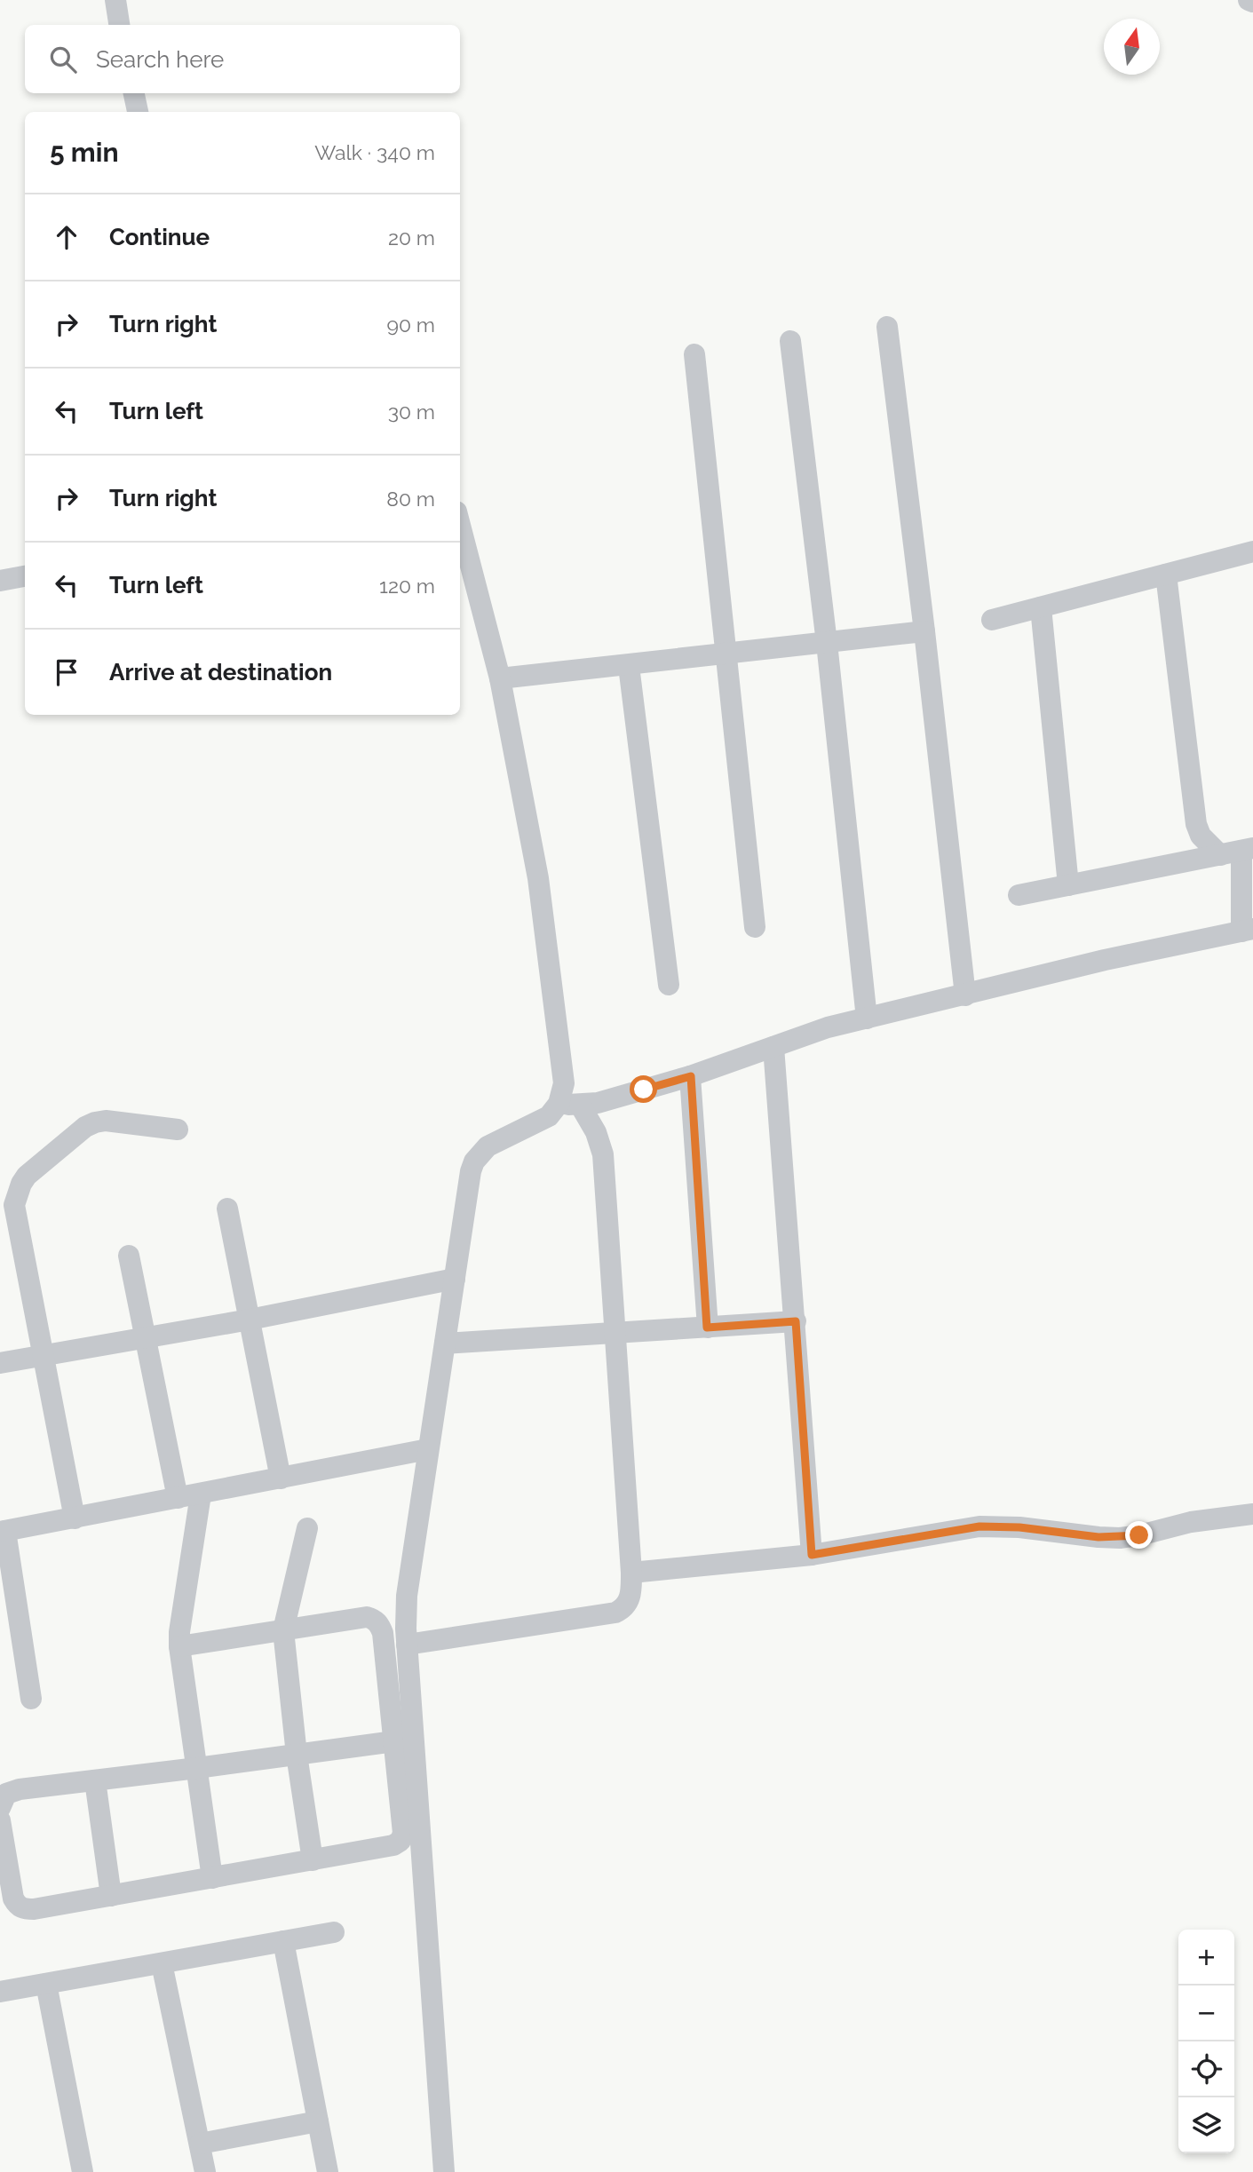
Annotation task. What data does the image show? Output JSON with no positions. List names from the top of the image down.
{
  "north": "top",
  "page": {
    "search": "Search here",
    "heading": ["5 min", "Walk · 340 m"],
    "list": [
      ["Continue", "20 m"],
      ["Turn right", "90 m"],
      ["Turn left", "30 m"],
      ["Turn right", "80 m"],
      ["Turn left", "120 m"],
      "Arrive at destination"
    ],
    "map_buttons": ["+", "−"]
  }
}
